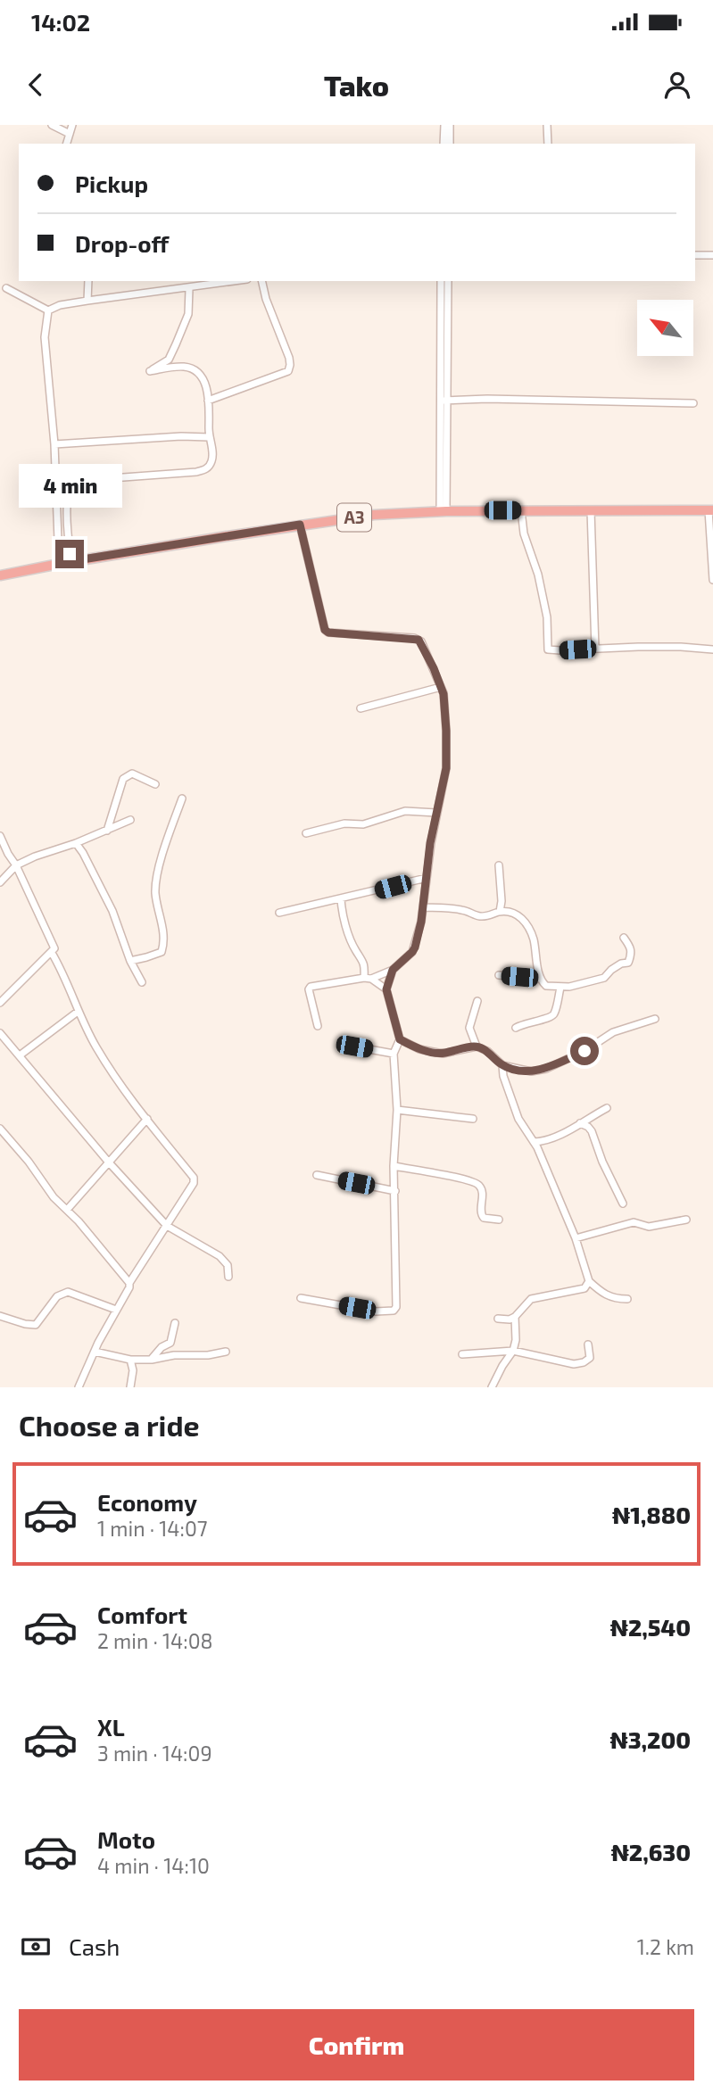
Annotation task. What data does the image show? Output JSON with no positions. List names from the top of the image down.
{
  "streets": {
    "highway": ["A3"]
  },
  "north": "top left",
  "page": {
    "status": "14:02",
    "header": "Tako",
    "banner": ["Pickup", "Drop-off"],
    "bubble": "4 min",
    "heading": "Choose a ride",
    "list": [
      {
        "name": "Economy",
        "note": "1 min · 14:07",
        "value": "₦1,880"
      },
      {
        "name": "Comfort",
        "note": "2 min · 14:08",
        "value": "₦2,540"
      },
      {
        "name": "XL",
        "note": "3 min · 14:09",
        "value": "₦3,200"
      },
      {
        "name": "Moto",
        "note": "4 min · 14:10",
        "value": "₦2,630"
      }
    ],
    "pay": ["Cash", "1.2 km"],
    "buttons": "Confirm"
  }
}
